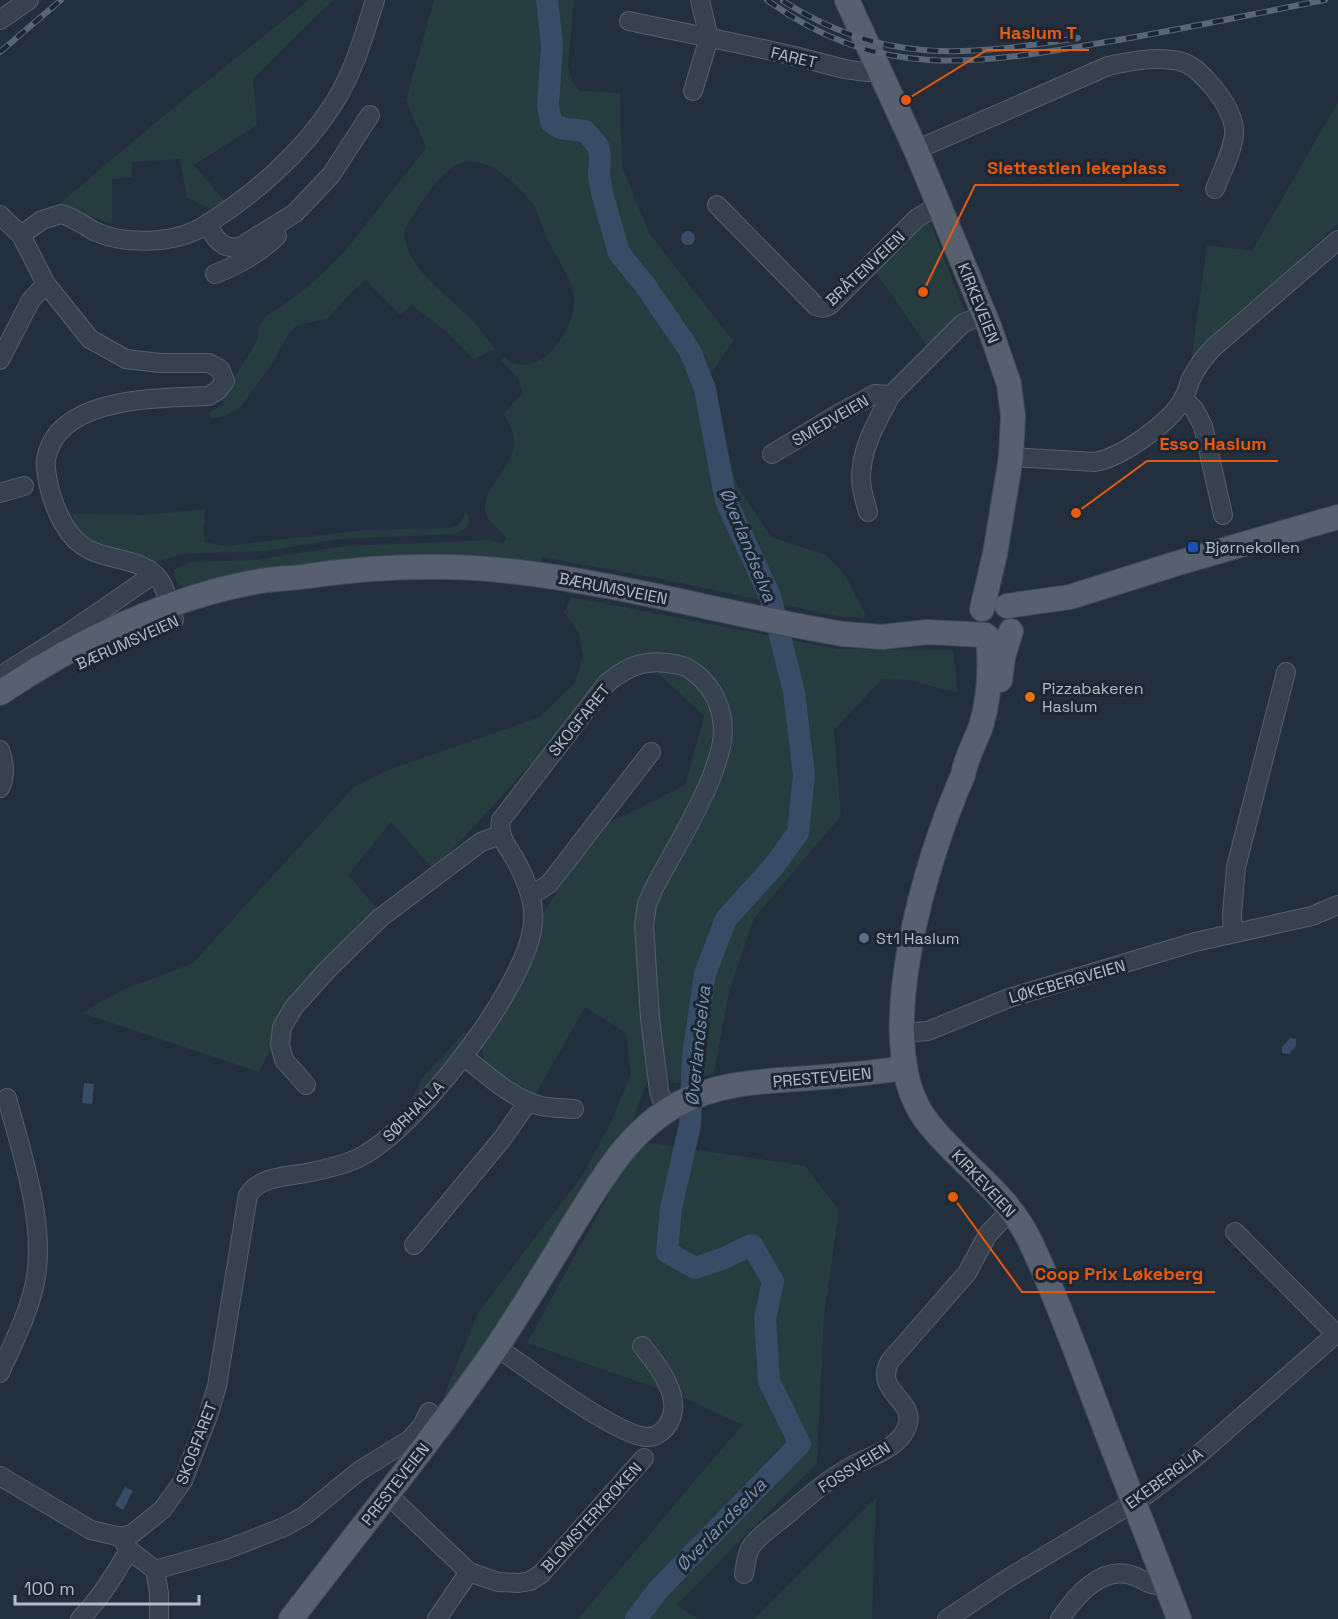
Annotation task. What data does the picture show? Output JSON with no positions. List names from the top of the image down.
{
  "streets": {
    "main road": ["KIRKEVEIEN", "BÆRUMSVEIEN", "PRESTEVEIEN"],
    "street": [
      "FARET",
      "BRÅTENVEIEN",
      "SMEDVEIEN",
      "SKOGFARET",
      "LØKEBERGVEIEN",
      "SØRHALLA",
      "FOSSVEIEN",
      "EKEBERGLIA",
      "BLOMSTERKROKEN"
    ]
  },
  "crossings": [
    ["FARET", "KIRKEVEIEN"],
    ["BRÅTENVEIEN", "KIRKEVEIEN"],
    ["KIRKEVEIEN", "SMEDVEIEN"],
    ["KIRKEVEIEN", "BÆRUMSVEIEN"],
    ["KIRKEVEIEN", "LØKEBERGVEIEN"],
    ["KIRKEVEIEN", "PRESTEVEIEN"],
    ["KIRKEVEIEN", "FOSSVEIEN"],
    ["KIRKEVEIEN", "EKEBERGLIA"],
    ["SKOGFARET", "PRESTEVEIEN"],
    ["SKOGFARET", "SØRHALLA"],
    ["PRESTEVEIEN", "BLOMSTERKROKEN"]
  ],
  "water": ["Øverlandselva"],
  "places": {
    "other": [
      "Haslum T",
      "Slettestien lekeplass",
      "Esso Haslum",
      "Pizzabakeren Haslum",
      "St1 Haslum",
      "Coop Prix Løkeberg"
    ],
    "transit": ["Bjørnekollen"]
  },
  "scale_bar": "100 m"
}
